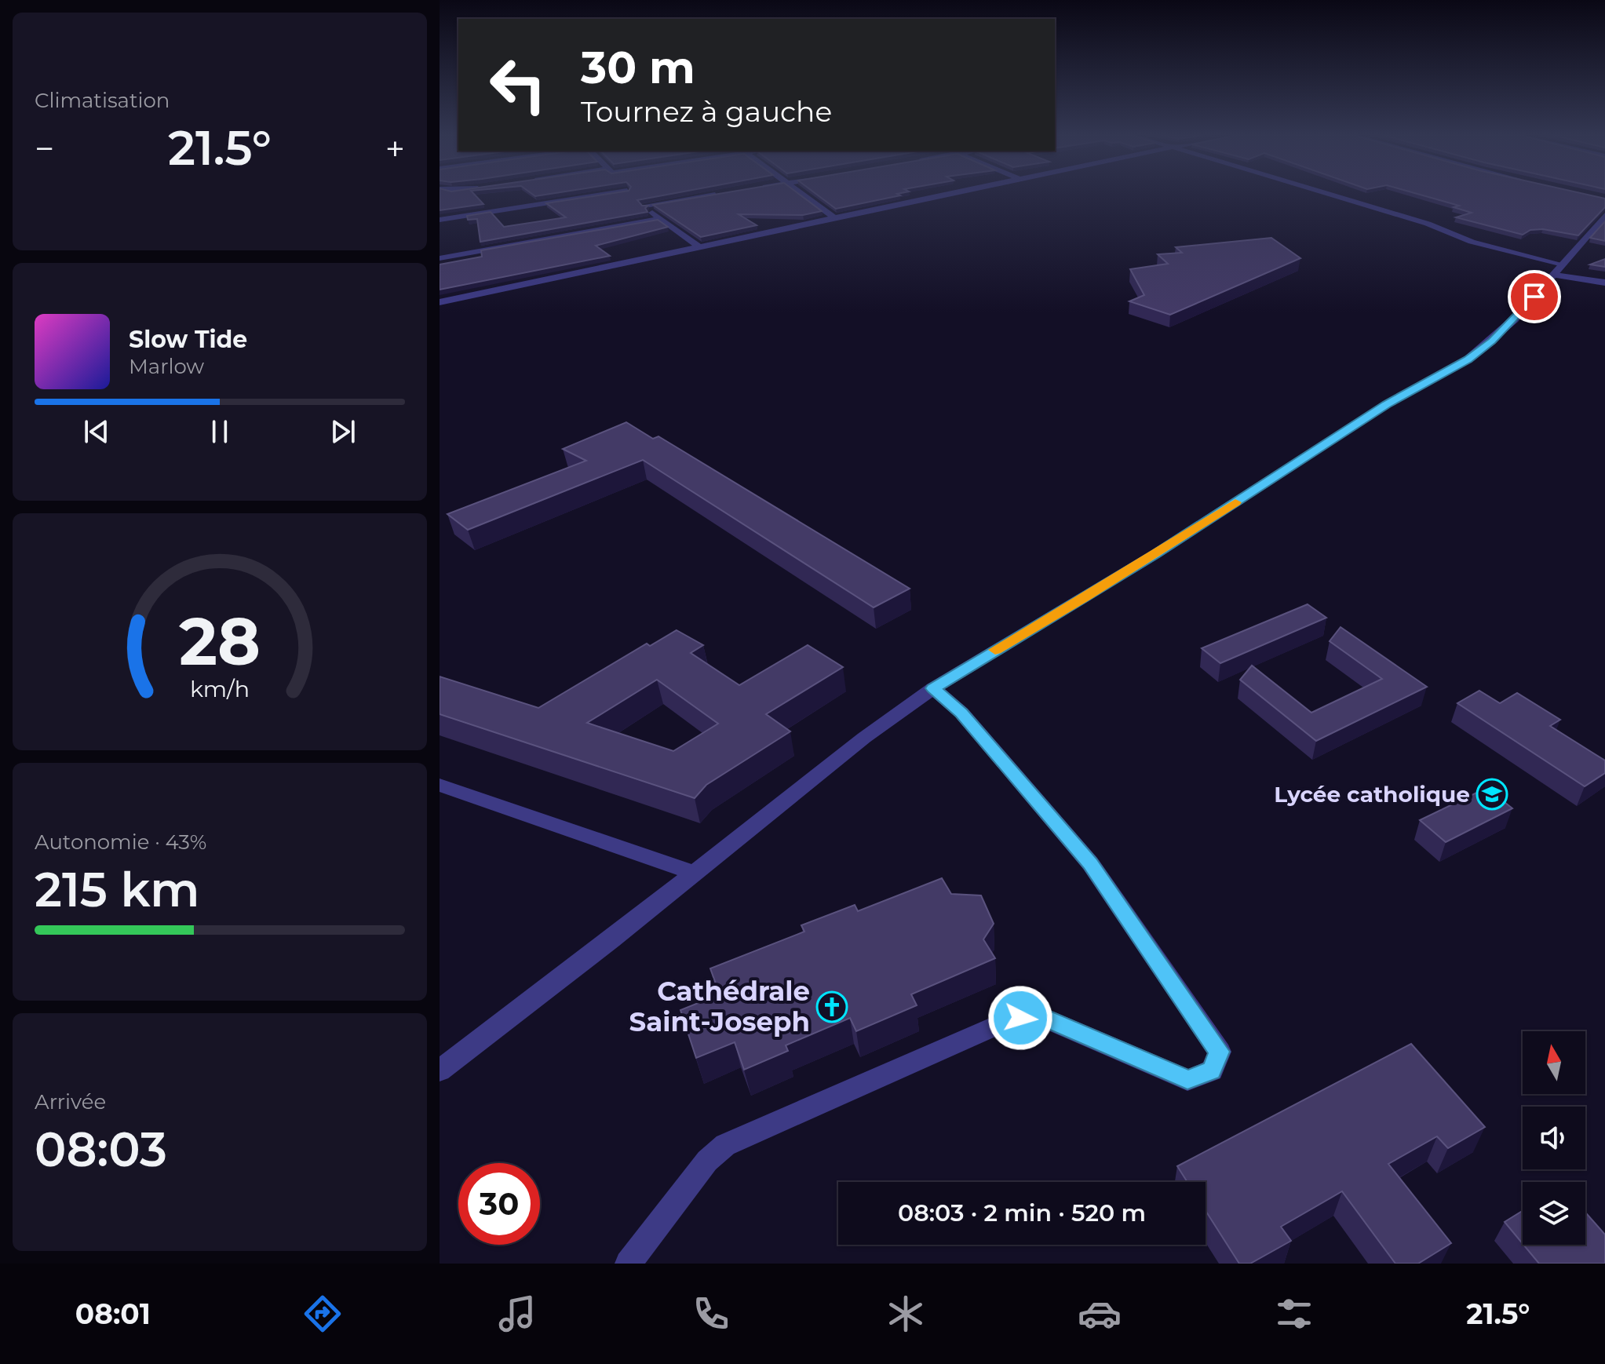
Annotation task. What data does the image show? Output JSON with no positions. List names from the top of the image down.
{
  "places": {
    "school or university": ["Lycée catholique"],
    "church": ["Cathédrale Saint-Joseph"]
  },
  "north": "top",
  "page": {
    "tile": [
      "Climatisation",
      ["Autonomie · 43%", "215 km"],
      ["Arrivée", "08:03"]
    ],
    "turn": ["30 m", "Tournez à gauche"],
    "heat": ["−", "21.5°", "+"],
    "song": ["Slow Tide", "Marlow"],
    "limit": "30",
    "trip": "08:03 · 2 min · 520 m",
    "tabs": ["08:01", "21.5°"],
    "gauge": ["28", "km/h"]
  }
}
